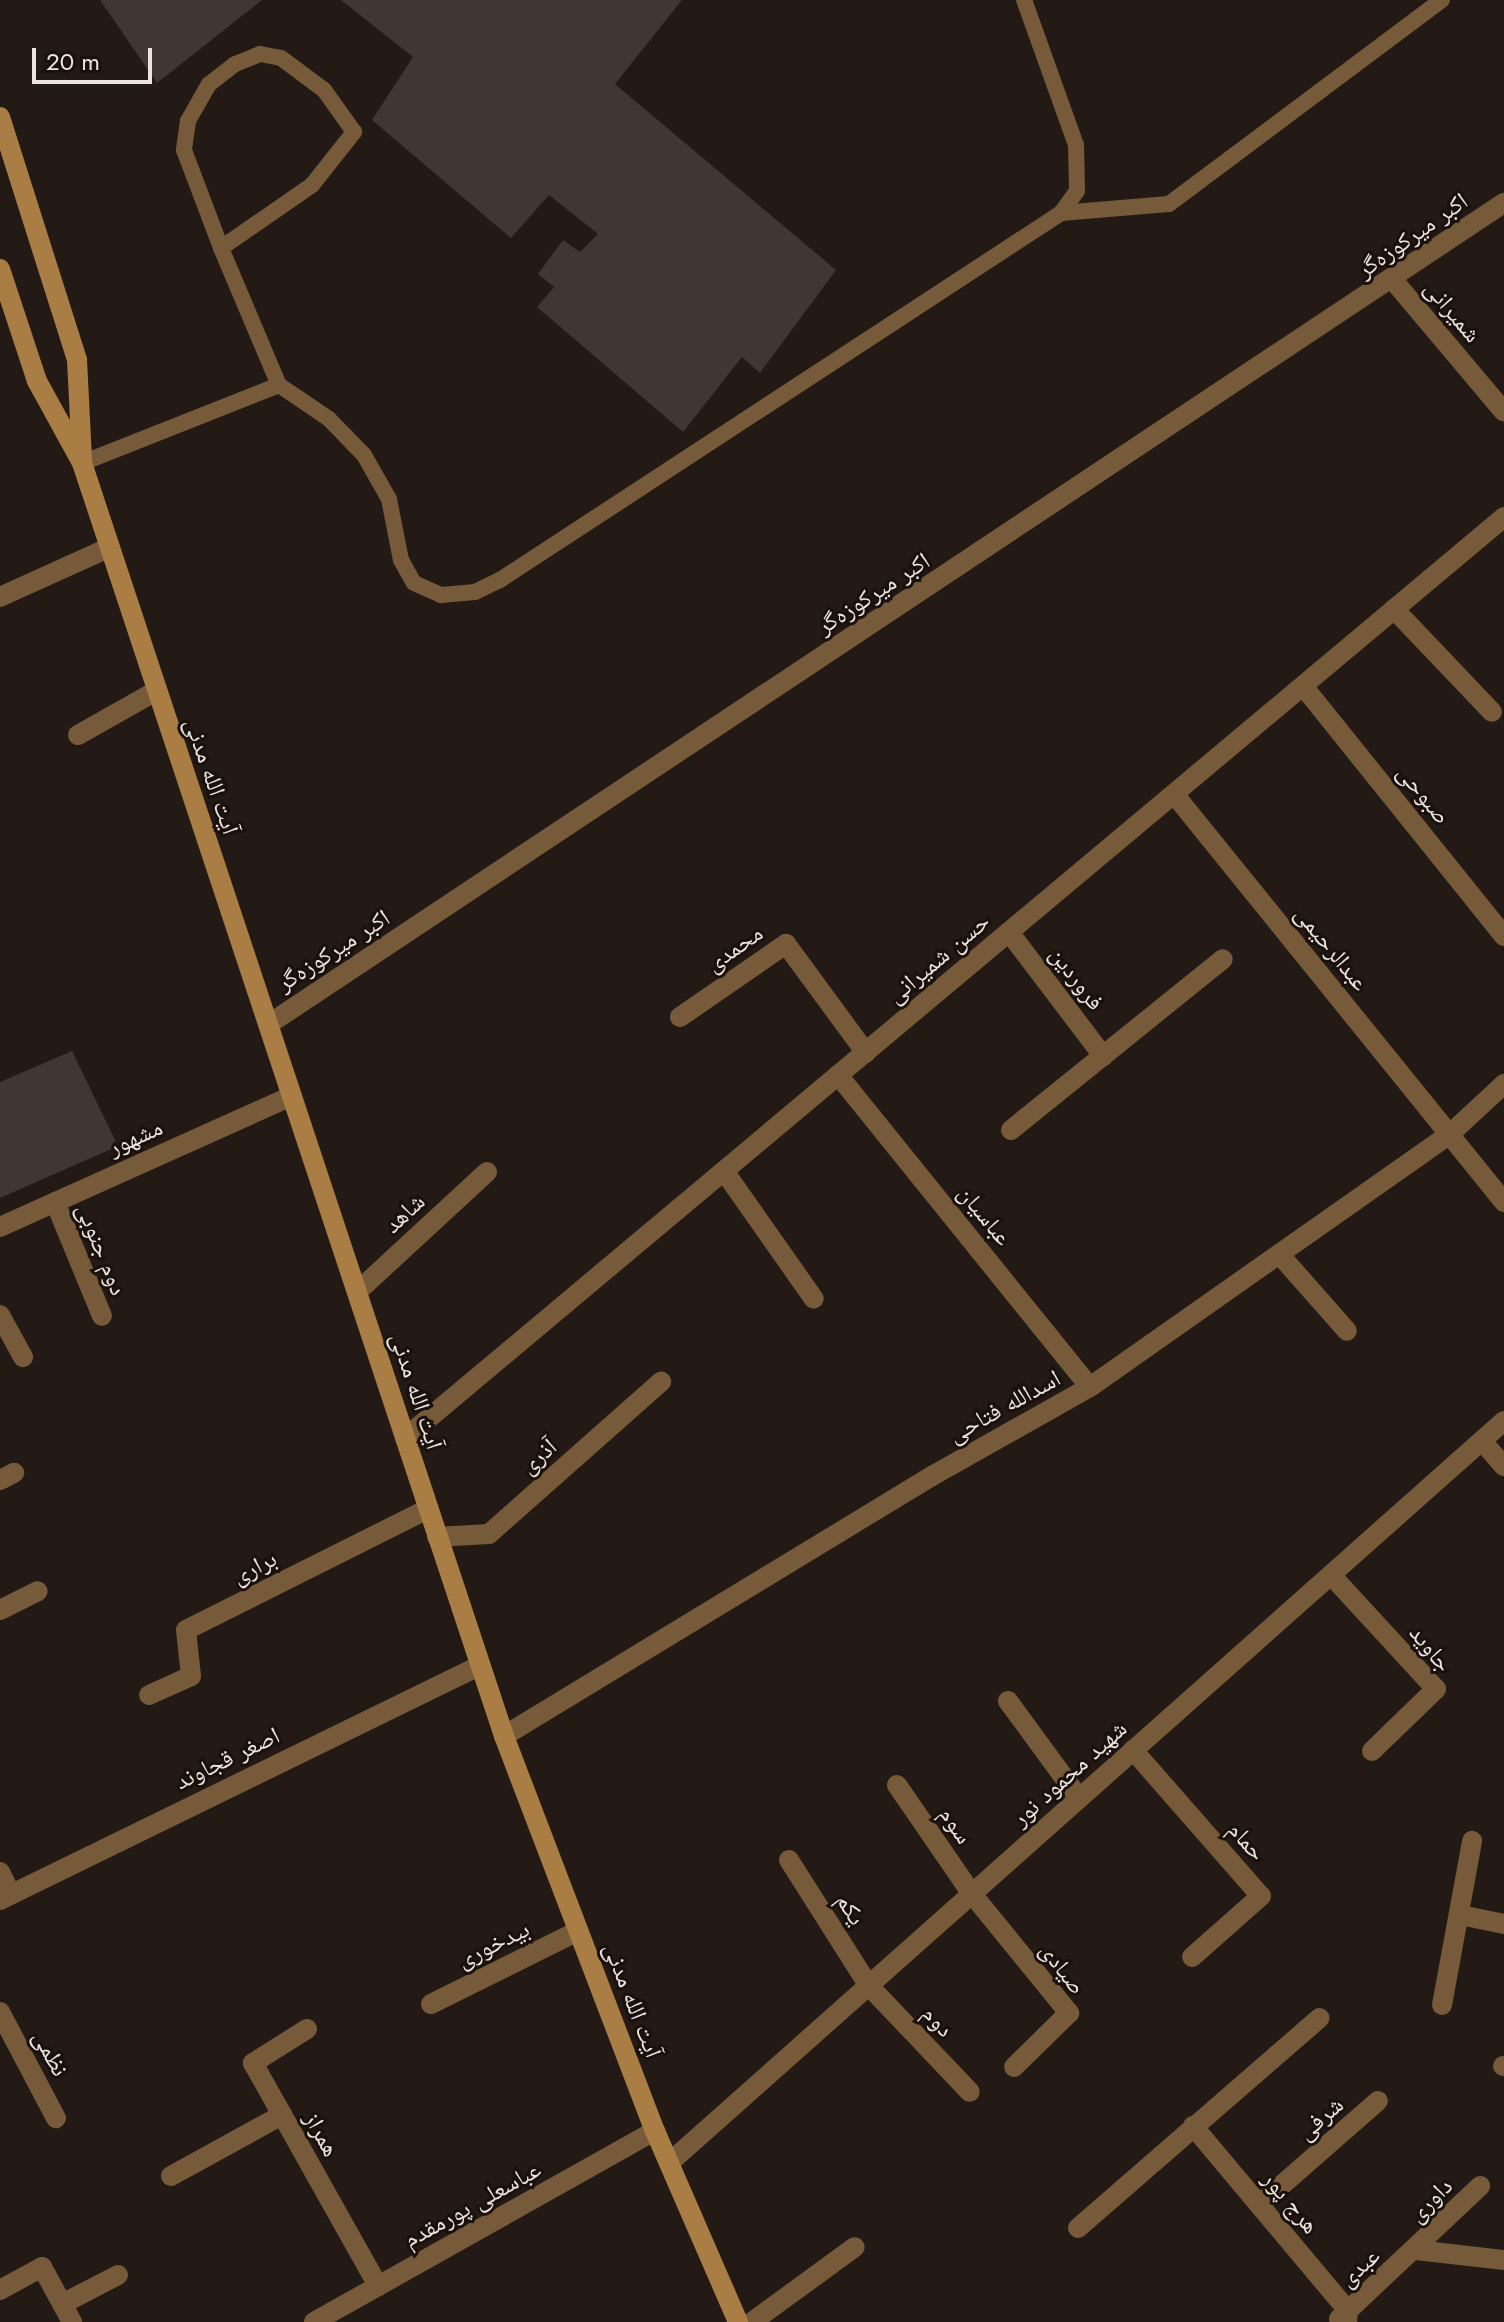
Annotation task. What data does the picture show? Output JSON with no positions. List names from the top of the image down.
{
  "streets": {
    "main road": ["آیت الله مدنی"],
    "street": [
      "اکبر میرکوزه‌گر",
      "شمیرانی",
      "صبوحی",
      "محمدی",
      "عبدالرحیمی",
      "حسن شمیرانی",
      "فروردین",
      "مشهور",
      "شاهد",
      "عباسیان",
      "دوم جنوبی",
      "اسدالله فتاحی",
      "آذری",
      "براری",
      "جاوید",
      "اصغر قجاوند",
      "شهید محمود نور",
      "سوم",
      "حمام",
      "یکم",
      "بیدخوری",
      "صیادی",
      "دوم",
      "نظمی",
      "شرفی",
      "همراز",
      "داوری",
      "هرج پور",
      "عباسعلی پورمقدم",
      "عبدی"
    ]
  },
  "crossings": [
    ["اکبر میرکوزه‌گر", "شمیرانی"],
    ["اکبر میرکوزه‌گر", "آیت الله مدنی"],
    ["آیت الله مدنی", "حسن شمیرانی"],
    ["آیت الله مدنی", "مشهور"],
    ["آیت الله مدنی", "شاهد"],
    ["آیت الله مدنی", "اسدالله فتاحی"],
    ["آیت الله مدنی", "آذری"],
    ["آیت الله مدنی", "براری"],
    ["آیت الله مدنی", "اصغر قجاوند"],
    ["آیت الله مدنی", "شهید محمود نور"],
    ["آیت الله مدنی", "بیدخوری"],
    ["آیت الله مدنی", "عباسعلی پورمقدم"],
    ["صبوحی", "حسن شمیرانی"],
    ["محمدی", "حسن شمیرانی"],
    ["عبدالرحیمی", "حسن شمیرانی"],
    ["عبدالرحیمی", "اسدالله فتاحی"],
    ["حسن شمیرانی", "فروردین"],
    ["حسن شمیرانی", "عباسیان"],
    ["مشهور", "دوم جنوبی"],
    ["عباسیان", "اسدالله فتاحی"],
    ["جاوید", "شهید محمود نور"],
    ["شهید محمود نور", "سوم"],
    ["شهید محمود نور", "حمام"],
    ["شهید محمود نور", "یکم"],
    ["شهید محمود نور", "صیادی"],
    ["شهید محمود نور", "دوم"],
    ["سوم", "صیادی"],
    ["یکم", "دوم"],
    ["شرفی", "هرج پور"],
    ["همراز", "عباسعلی پورمقدم"],
    ["داوری", "عبدی"],
    ["هرج پور", "عبدی"]
  ],
  "scale_bar": "20 m"
}
